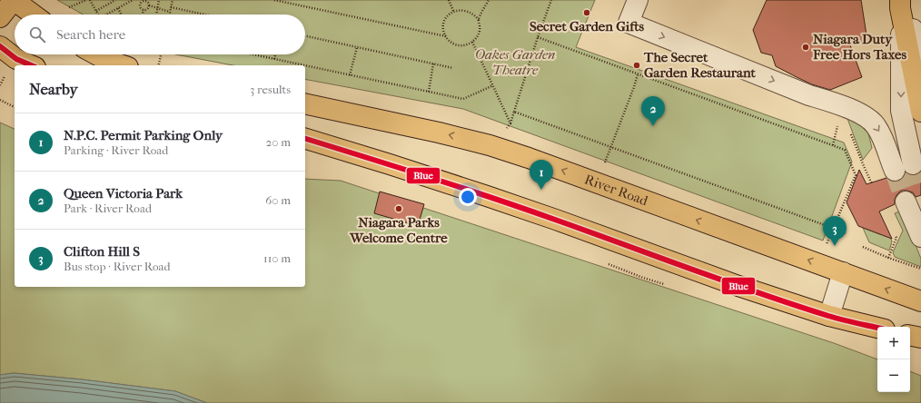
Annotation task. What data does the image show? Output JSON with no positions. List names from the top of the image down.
{
  "streets": {
    "main road": ["River Road"]
  },
  "parks": ["Oakes Garden Theatre"],
  "places": [
    "Secret Garden Gifts",
    "Niagara Duty Free Hors Taxes",
    "The Secret Garden Restaurant",
    "Niagara Parks Welcome Centre"
  ],
  "lines": ["transit line Blue"],
  "page": {
    "search": "Search here",
    "heading": ["Nearby", "3 results"],
    "pins": ["2", "1", "3"],
    "list": [
      {
        "mark": "1",
        "name": "N.P.C. Permit Parking Only",
        "note": "Parking · River Road",
        "value": "20 m"
      },
      {
        "mark": "2",
        "name": "Queen Victoria Park",
        "note": "Park · River Road",
        "value": "60 m"
      },
      {
        "mark": "3",
        "name": "Clifton Hill S",
        "note": "Bus stop · River Road",
        "value": "110 m"
      }
    ],
    "map_buttons": ["+", "−"]
  }
}
